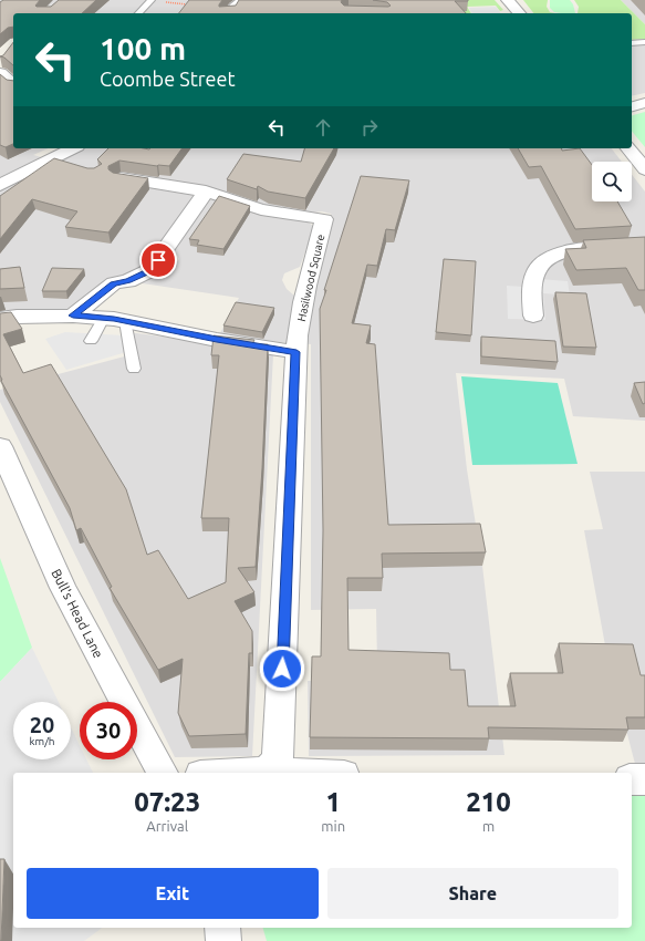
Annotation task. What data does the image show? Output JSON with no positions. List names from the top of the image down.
{
  "streets": {
    "street": ["Hasilwood Square", "Bull's Head Lane"]
  },
  "page": {
    "turn": ["100 m", "Coombe Street"],
    "speed": "20 km/h",
    "limit": "30",
    "eta": [
      "07:23",
      "Arrival",
      "1",
      "min",
      "210",
      "m"
    ],
    "buttons": ["Exit", "Share"]
  }
}
